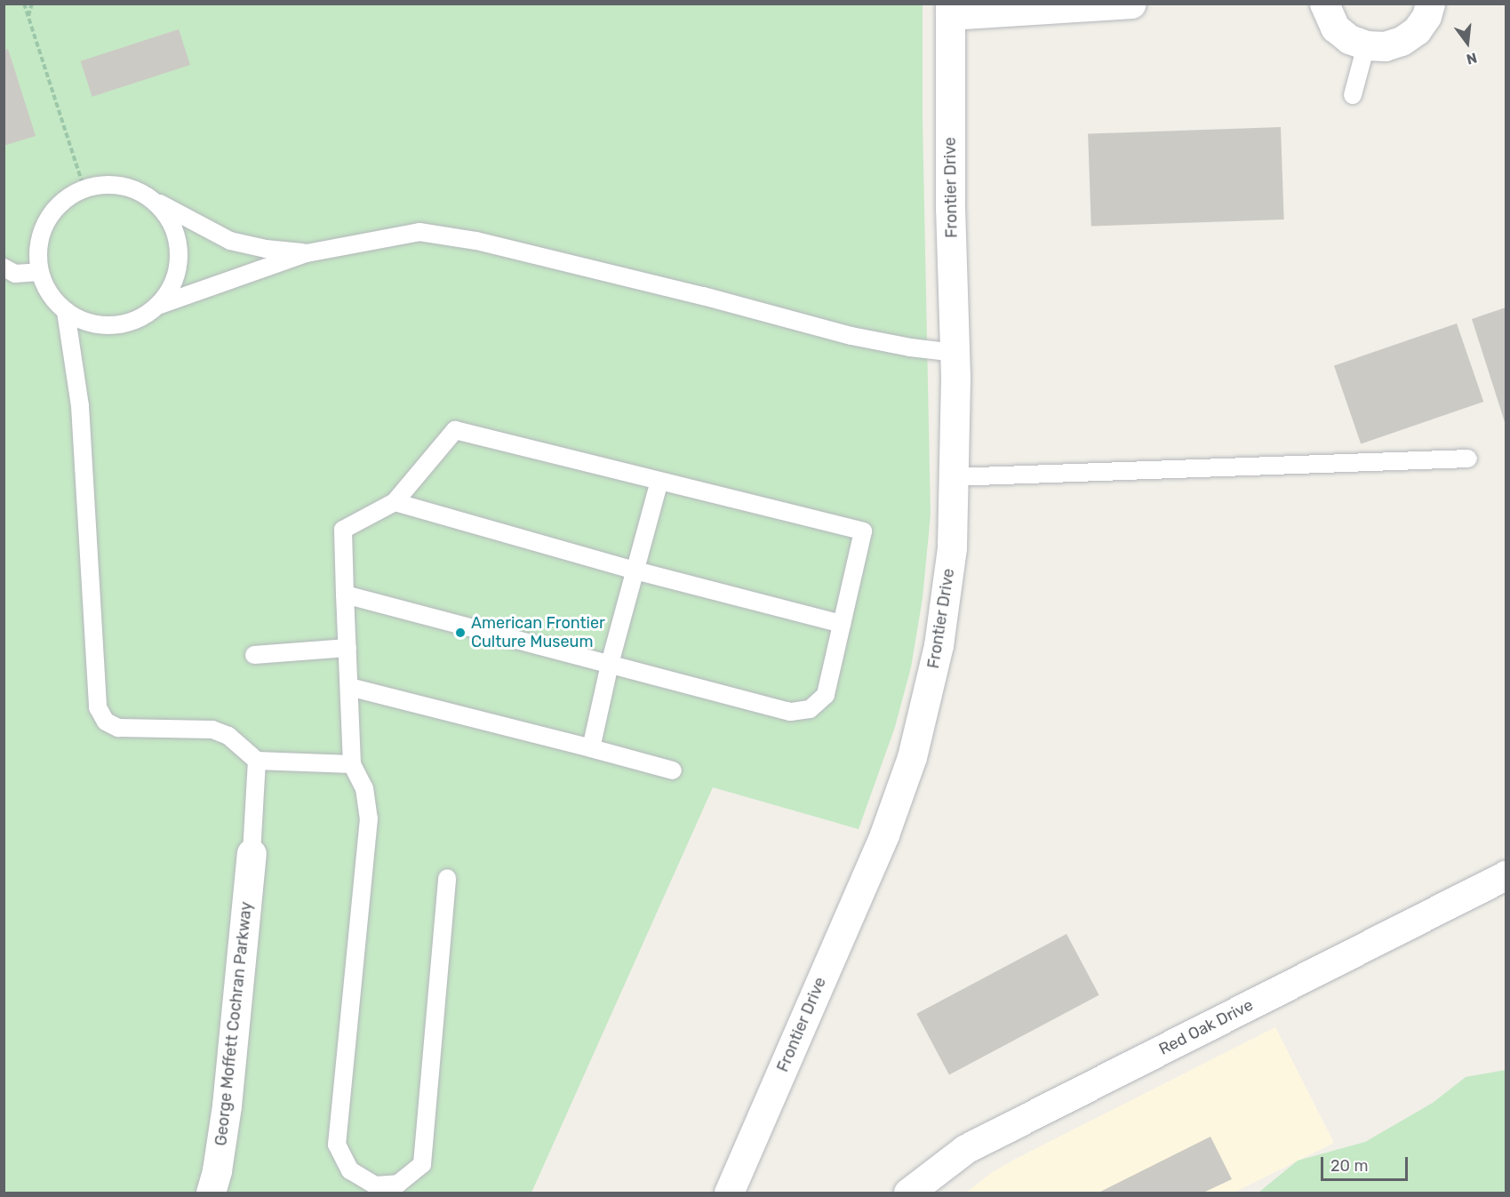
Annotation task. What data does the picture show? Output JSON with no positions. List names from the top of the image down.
{
  "streets": {
    "street": ["Frontier Drive", "George Moffett Cochran Parkway", "Red Oak Drive"]
  },
  "places": ["American Frontier Culture Museum"],
  "scale_bar": "20 m",
  "north": "bottom"
}
